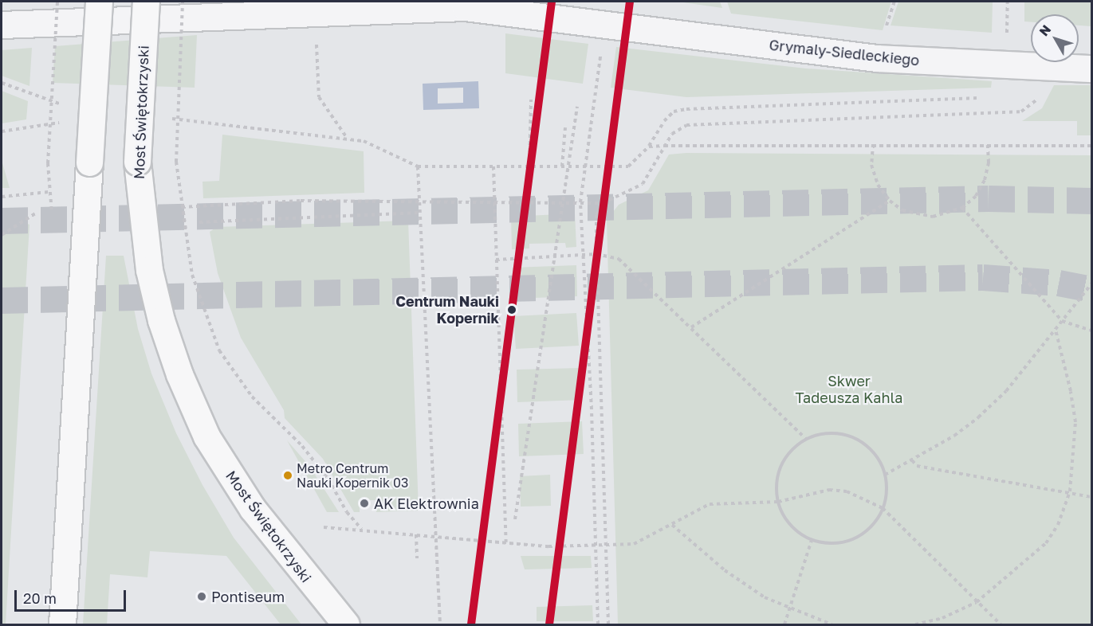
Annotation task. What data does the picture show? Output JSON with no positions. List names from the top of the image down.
{
  "streets": {
    "street": ["Grymaly-Siedleckiego", "Most Świętokrzyski"]
  },
  "parks": ["Skwer Tadeusza Kahla"],
  "places": [
    "Centrum Nauki Kopernik",
    "Metro Centrum Nauki Kopernik 03",
    "AK Elektrownia",
    "Pontiseum"
  ],
  "scale_bar": "20 m",
  "north": "top left"
}
